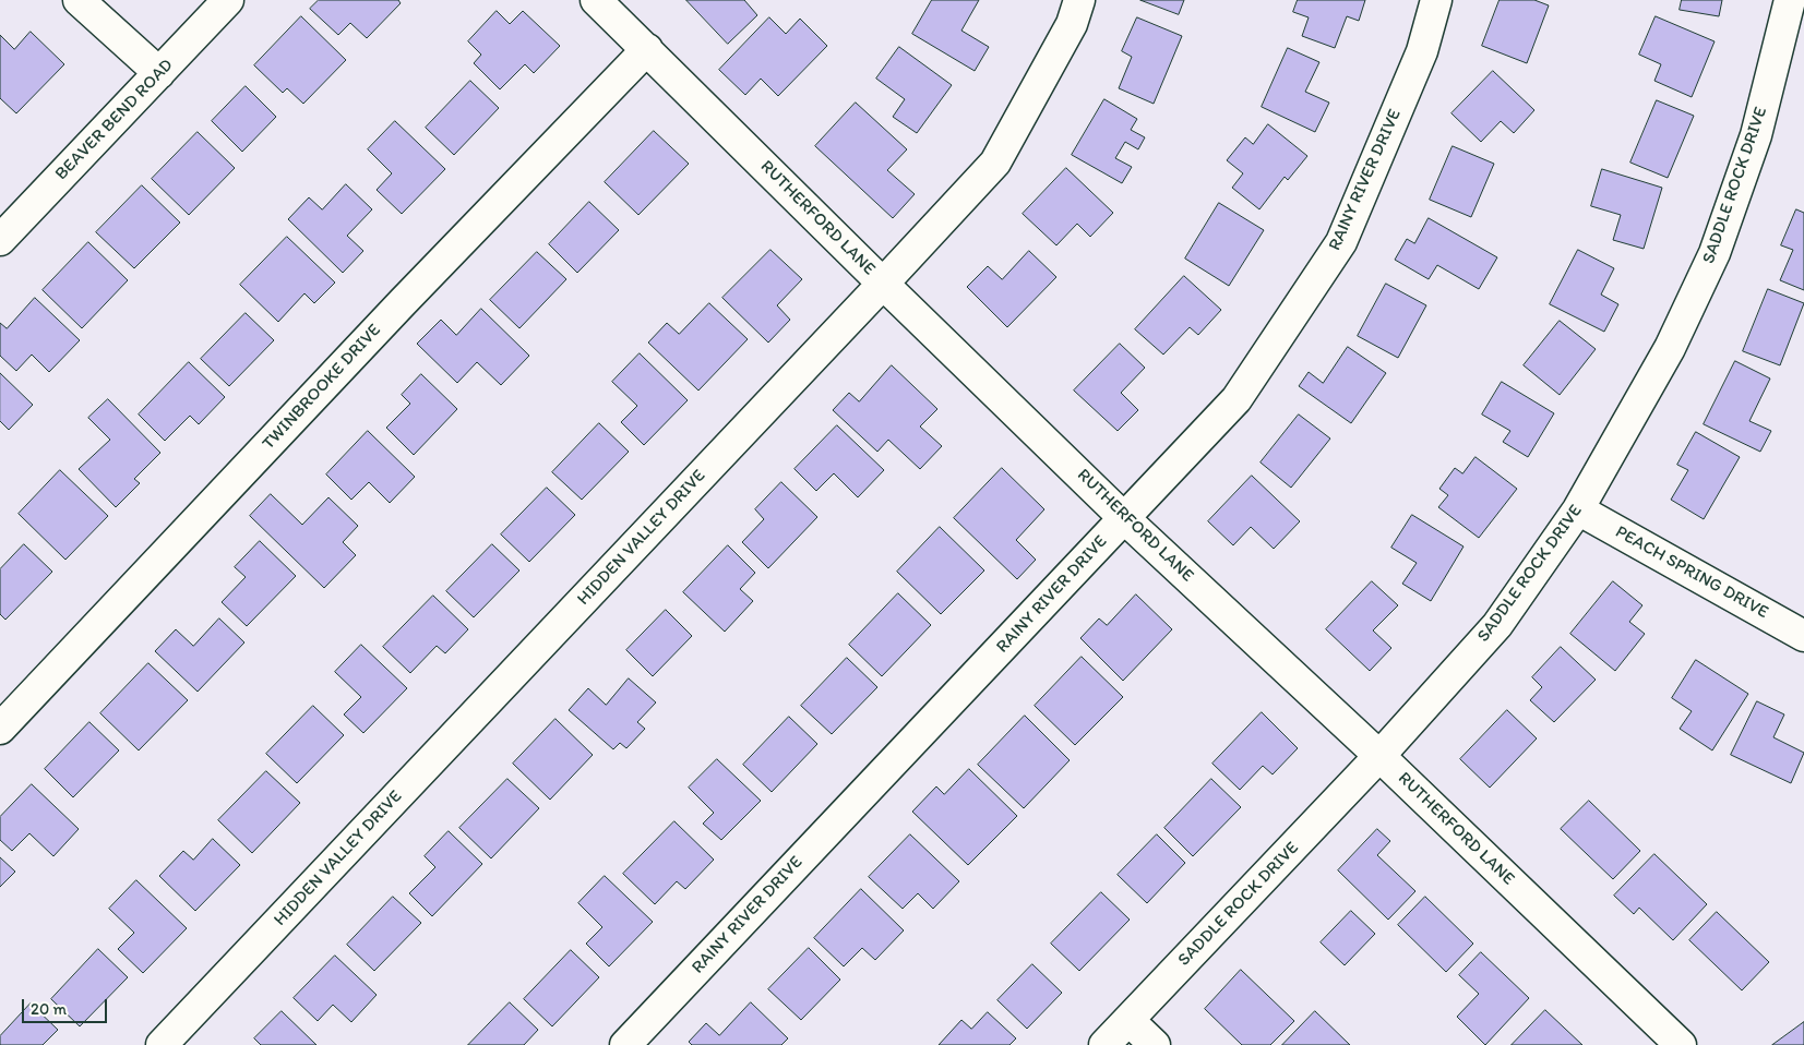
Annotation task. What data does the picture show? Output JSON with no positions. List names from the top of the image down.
{
  "streets": {
    "street": [
      "BEAVER BEND ROAD",
      "RAINY RIVER DRIVE",
      "SADDLE ROCK DRIVE",
      "RUTHERFORD LANE",
      "TWINBROOKE DRIVE",
      "HIDDEN VALLEY DRIVE",
      "PEACH SPRING DRIVE"
    ]
  },
  "crossings": [
    ["RAINY RIVER DRIVE", "RUTHERFORD LANE"],
    ["SADDLE ROCK DRIVE", "RUTHERFORD LANE"],
    ["SADDLE ROCK DRIVE", "PEACH SPRING DRIVE"],
    ["RUTHERFORD LANE", "TWINBROOKE DRIVE"],
    ["RUTHERFORD LANE", "HIDDEN VALLEY DRIVE"]
  ],
  "scale_bar": "20 m"
}
